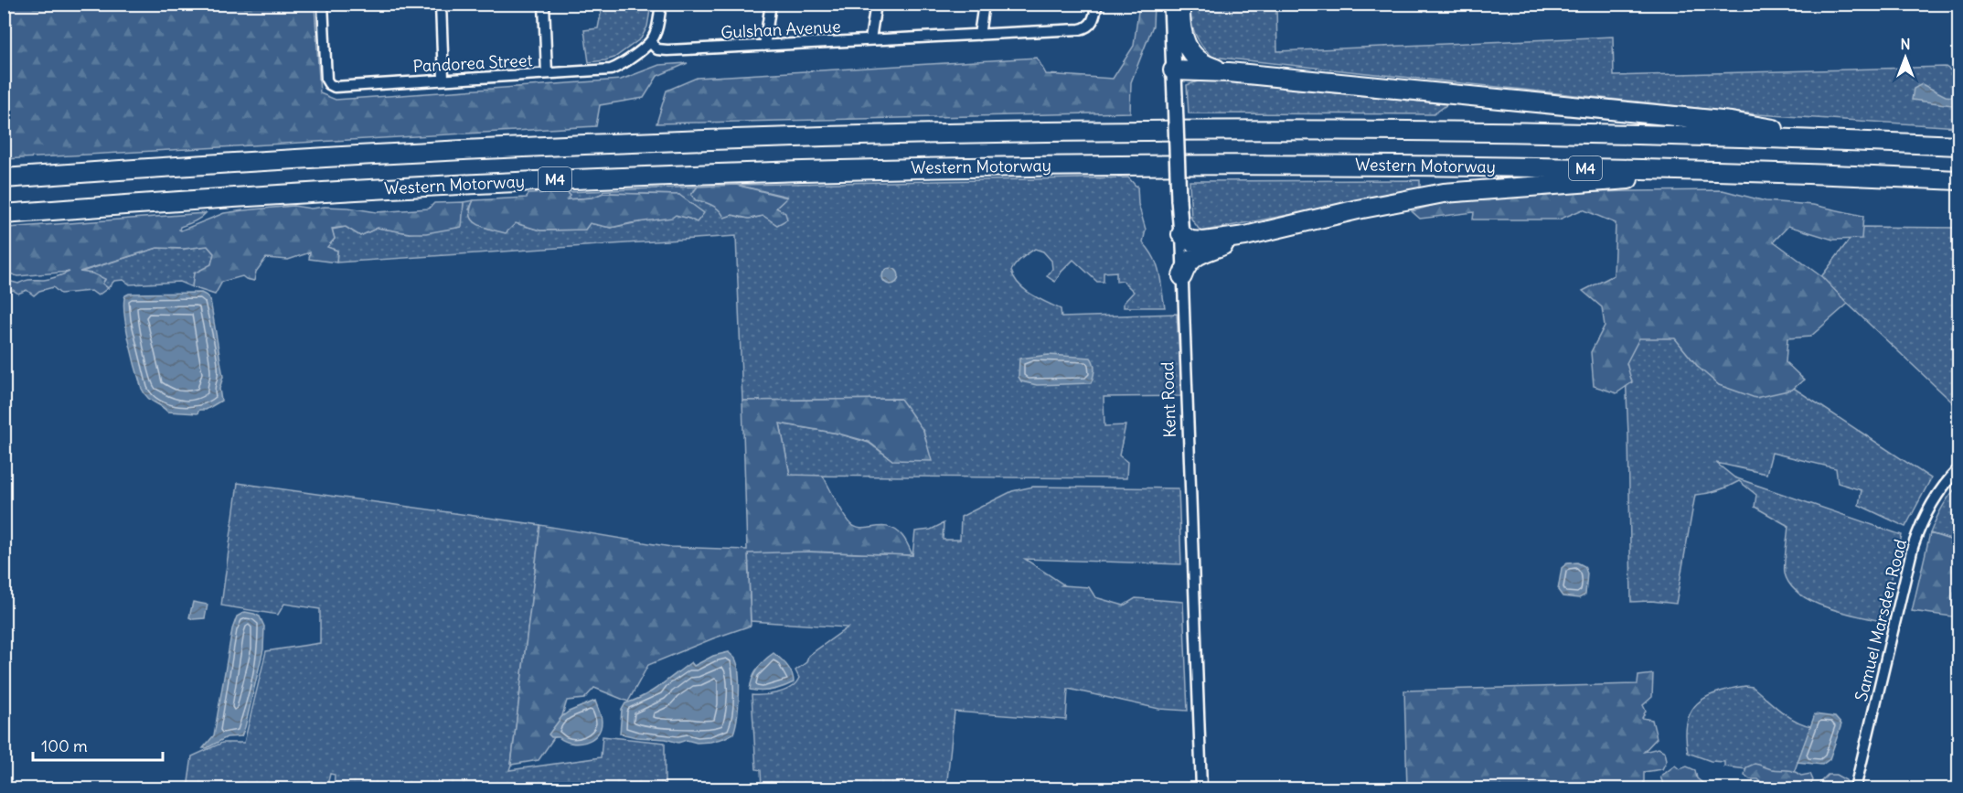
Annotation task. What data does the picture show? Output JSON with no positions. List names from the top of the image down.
{
  "streets": {
    "highway": ["Western Motorway", "M4"],
    "main road": ["Kent Road"],
    "street": ["Gulshan Avenue", "Pandorea Street", "Samuel Marsden Road"]
  },
  "crossings": [
    ["Gulshan Avenue", "Pandorea Street"]
  ],
  "scale_bar": "100 m",
  "north": "top"
}
